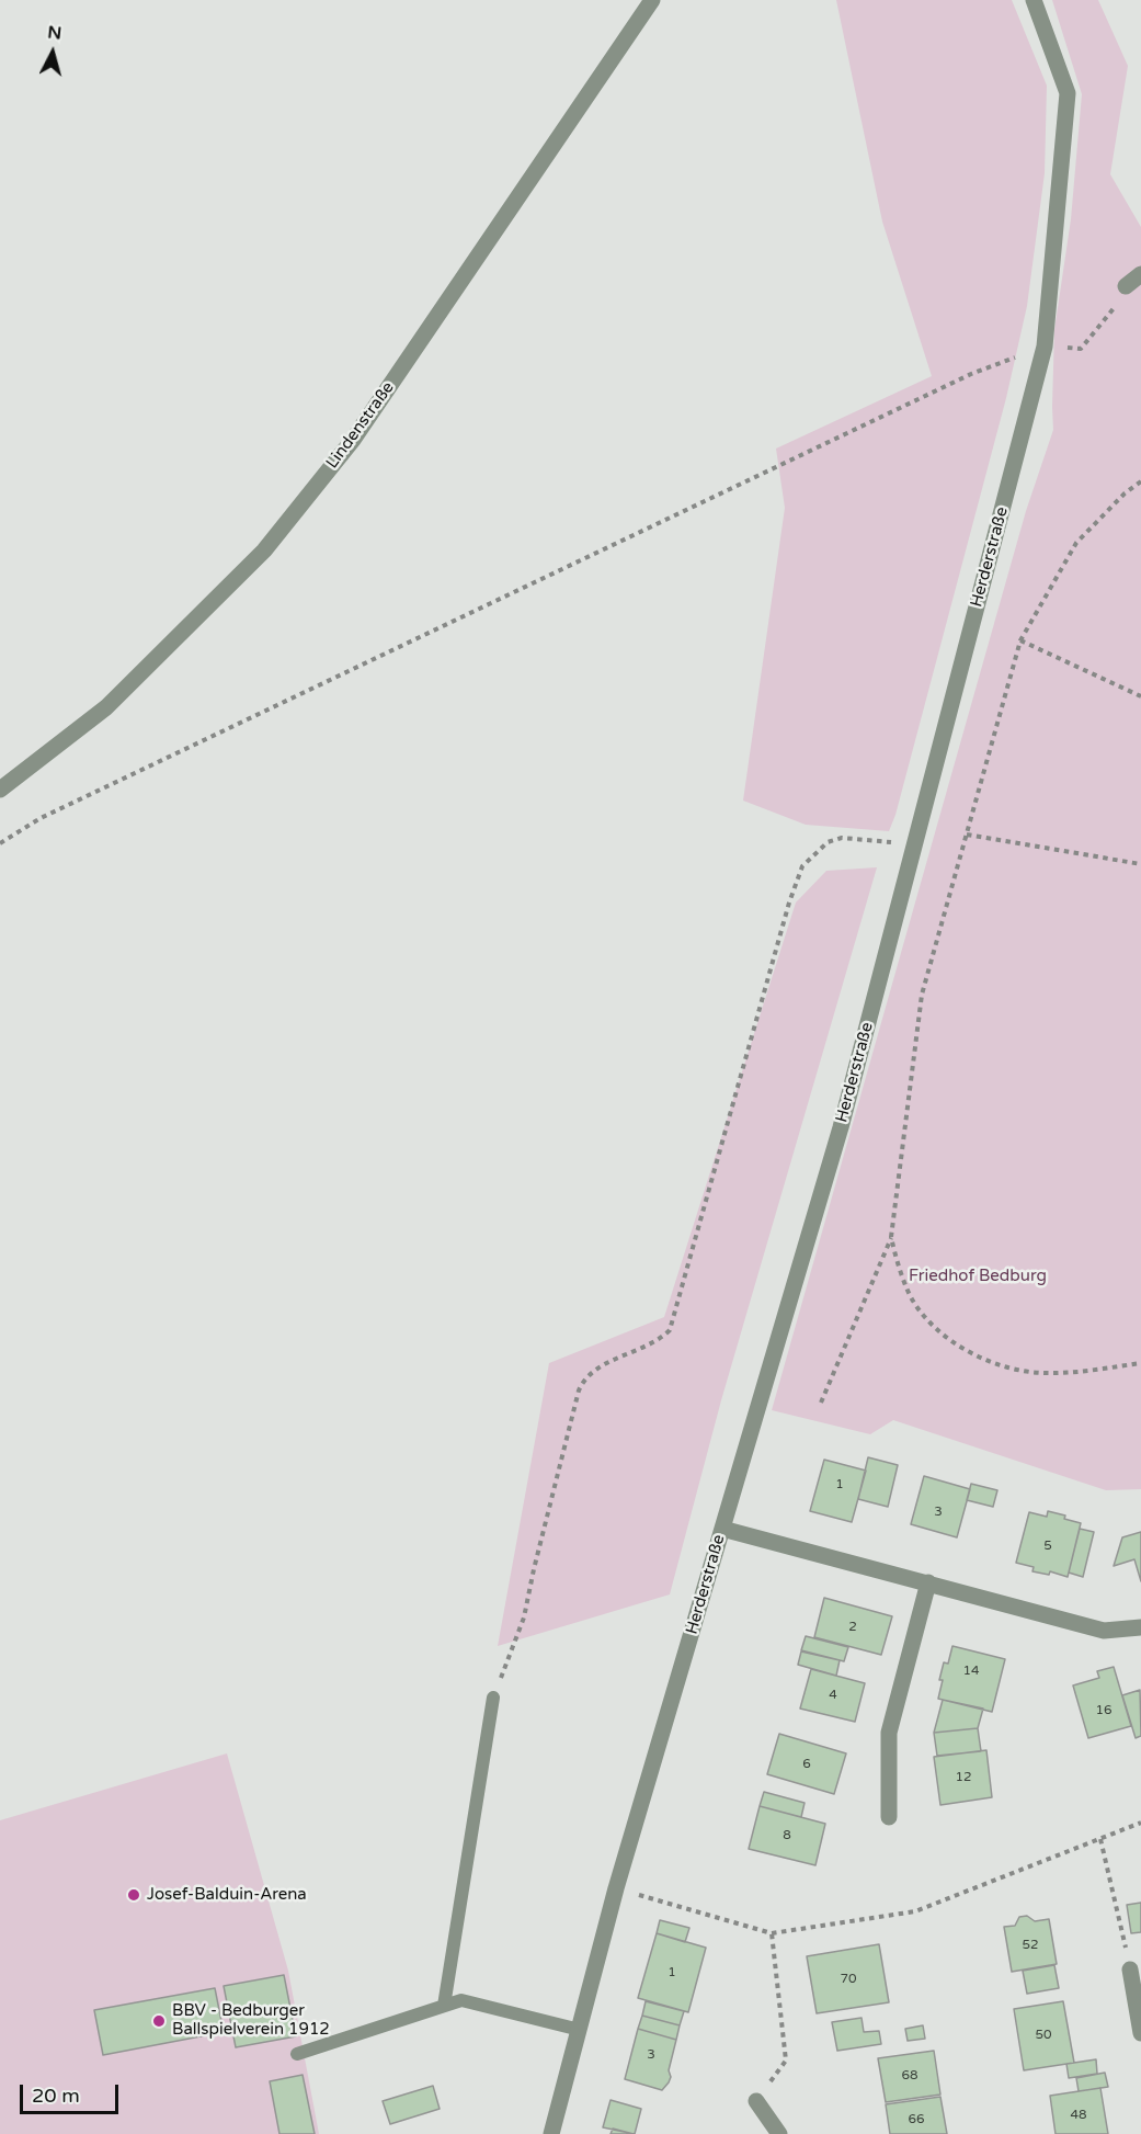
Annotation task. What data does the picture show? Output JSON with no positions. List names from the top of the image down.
{
  "streets": {
    "street": ["Lindenstraße", "Herderstraße"]
  },
  "parks": ["Friedhof Bedburg"],
  "places": ["Josef-Balduin-Arena", "BBV - Bedburger Ballspielverein 1912"],
  "house_numbers": [
    "1",
    "3",
    "5",
    "2",
    "14",
    "4",
    "16",
    "6",
    "12",
    "8",
    "52",
    "1",
    "70",
    "50",
    "3",
    "68",
    "48",
    "66"
  ],
  "scale_bar": "20 m",
  "north": "top"
}
